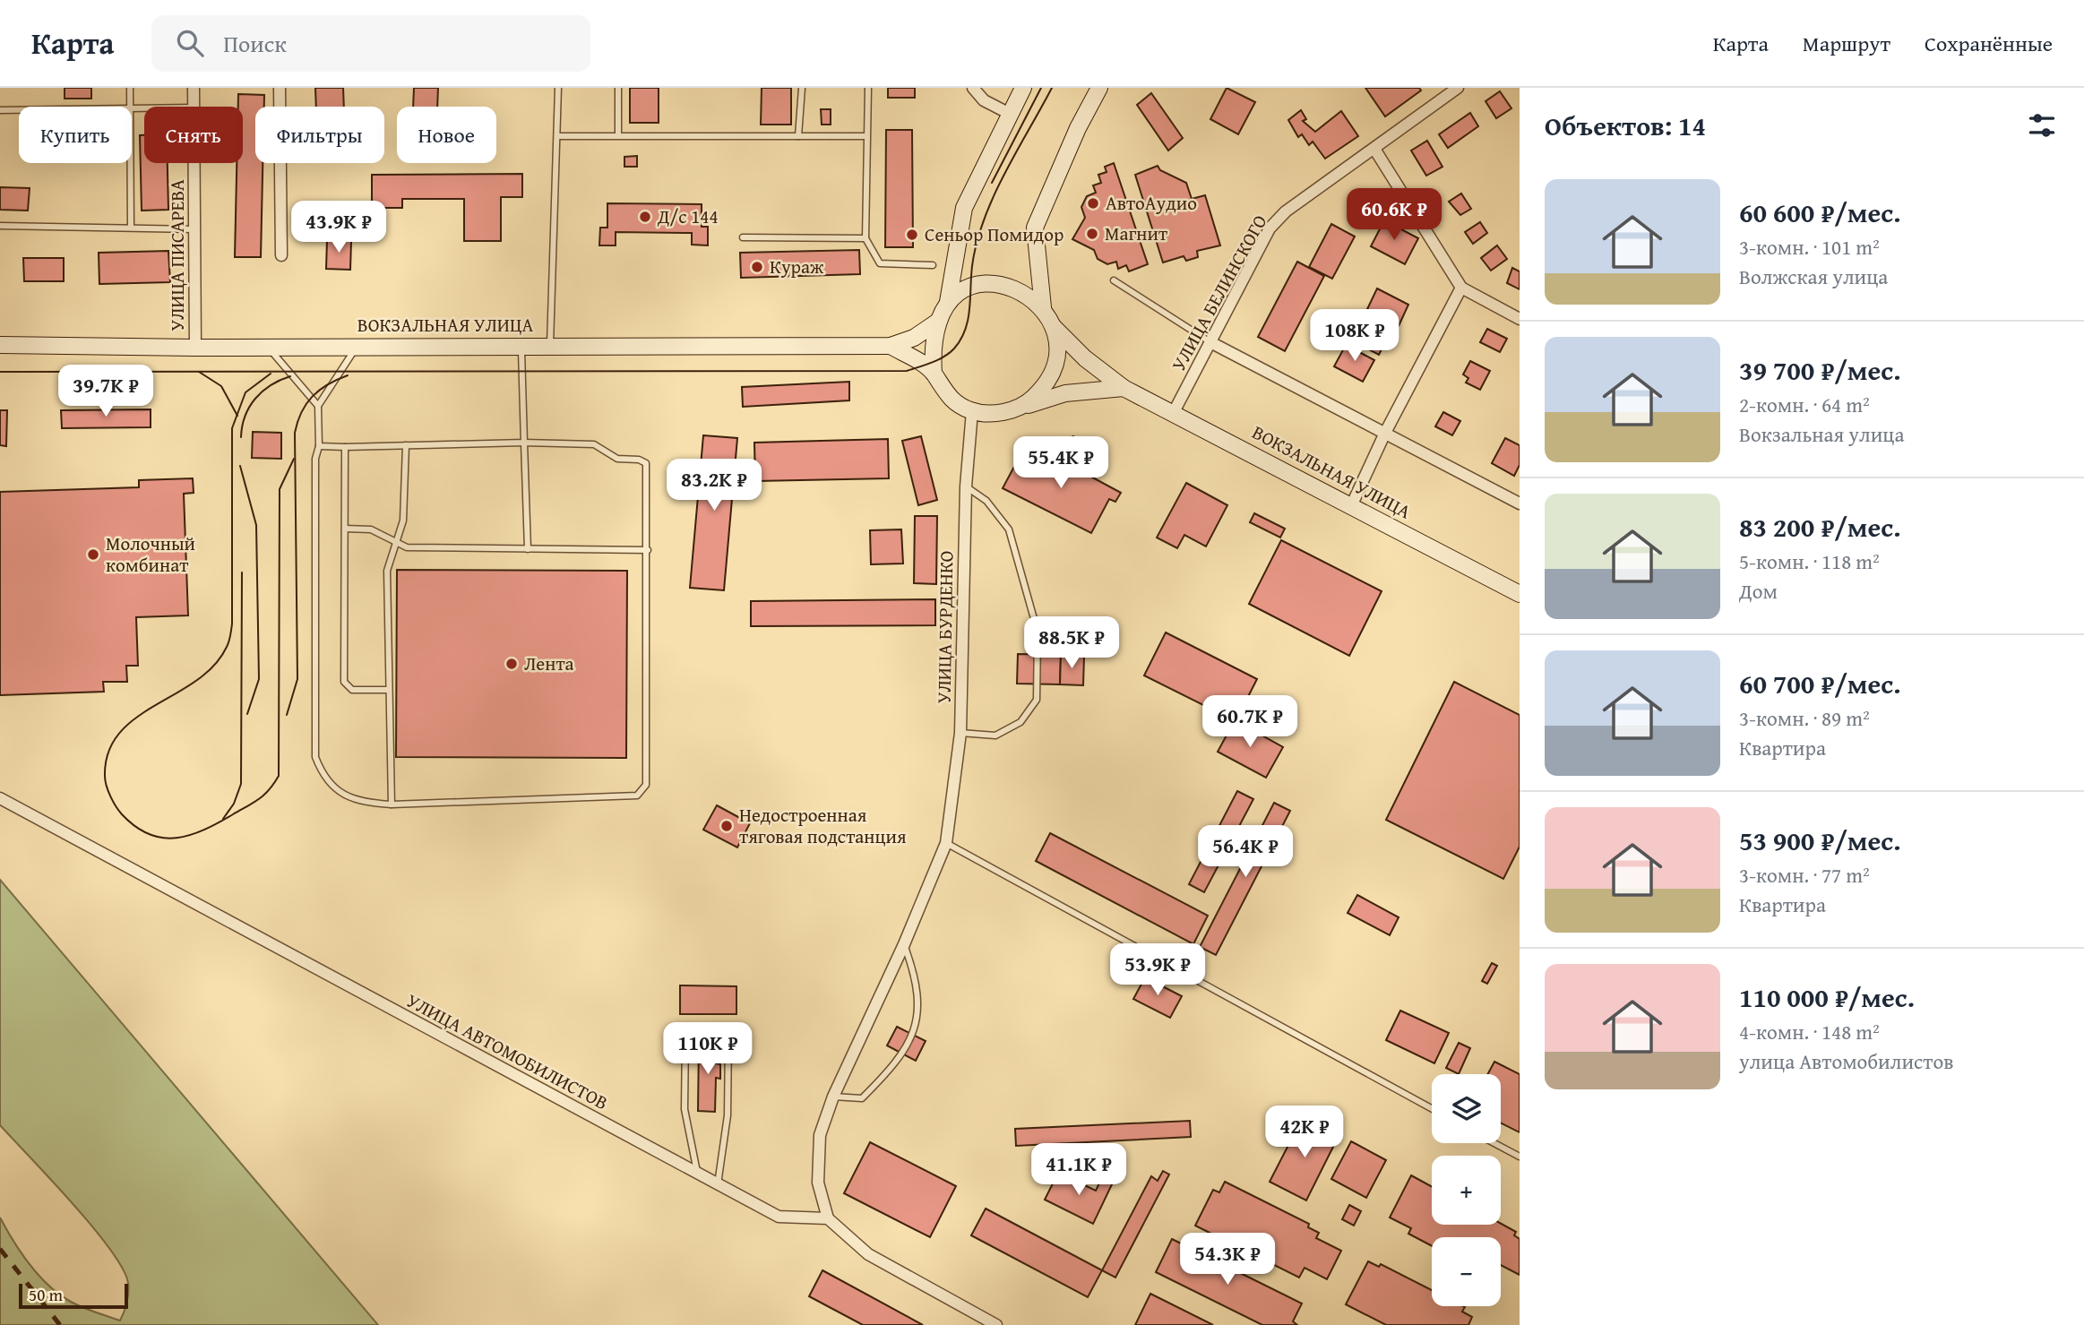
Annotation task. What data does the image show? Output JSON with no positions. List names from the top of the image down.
{
  "streets": {
    "main road": ["ВОКЗАЛЬНАЯ УЛИЦА"],
    "street": [
      "УЛИЦА ПИСАРЕВА",
      "УЛИЦА БЕЛИНСКОГО",
      "УЛИЦА БУРДЕНКО",
      "УЛИЦА АВТОМОБИЛИСТОВ"
    ]
  },
  "crossings": [
    ["УЛИЦА ПИСАРЕВА", "ВОКЗАЛЬНАЯ УЛИЦА"],
    ["УЛИЦА БЕЛИНСКОГО", "ВОКЗАЛЬНАЯ УЛИЦА"],
    ["ВОКЗАЛЬНАЯ УЛИЦА", "УЛИЦА БУРДЕНКО"],
    ["УЛИЦА БУРДЕНКО", "УЛИЦА АВТОМОБИЛИСТОВ"]
  ],
  "places": [
    "АвтоАудио",
    "Д/с 144",
    "Магнит",
    "Сеньор Помидор",
    "Кураж",
    "Молочный комбинат",
    "Лента",
    "Недостроенная тяговая подстанция"
  ],
  "scale_bar": "50 m",
  "page": {
    "header": "Карта",
    "search": "Поиск",
    "nav": ["Карта", "Маршрут", "Сохранённые"],
    "heading": "Объектов: 14",
    "chip": [
      "Купить",
      "Снять",
      "Фильтры",
      "Новое"
    ],
    "list": [
      {
        "name": "60 600 ₽/мес.",
        "note": "3-комн. · 101 m² · Волжская улица"
      },
      {
        "name": "39 700 ₽/мес.",
        "note": "2-комн. · 64 m² · Вокзальная улица"
      },
      {
        "name": "83 200 ₽/мес.",
        "note": "5-комн. · 118 m² · Дом"
      },
      {
        "name": "60 700 ₽/мес.",
        "note": "3-комн. · 89 m² · Квартира"
      },
      {
        "name": "53 900 ₽/мес.",
        "note": "3-комн. · 77 m² · Квартира"
      },
      {
        "name": "110 000 ₽/мес.",
        "note": "4-комн. · 148 m² · улица Автомобилистов"
      }
    ],
    "price": [
      "60.6K ₽",
      "43.9K ₽",
      "108K ₽",
      "39.7K ₽",
      "55.4K ₽",
      "83.2K ₽",
      "88.5K ₽",
      "60.7K ₽",
      "56.4K ₽",
      "53.9K ₽",
      "110K ₽",
      "42K ₽",
      "41.1K ₽",
      "54.3K ₽"
    ],
    "map_buttons": ["+", "−"],
    "scale": "50 m"
  }
}
